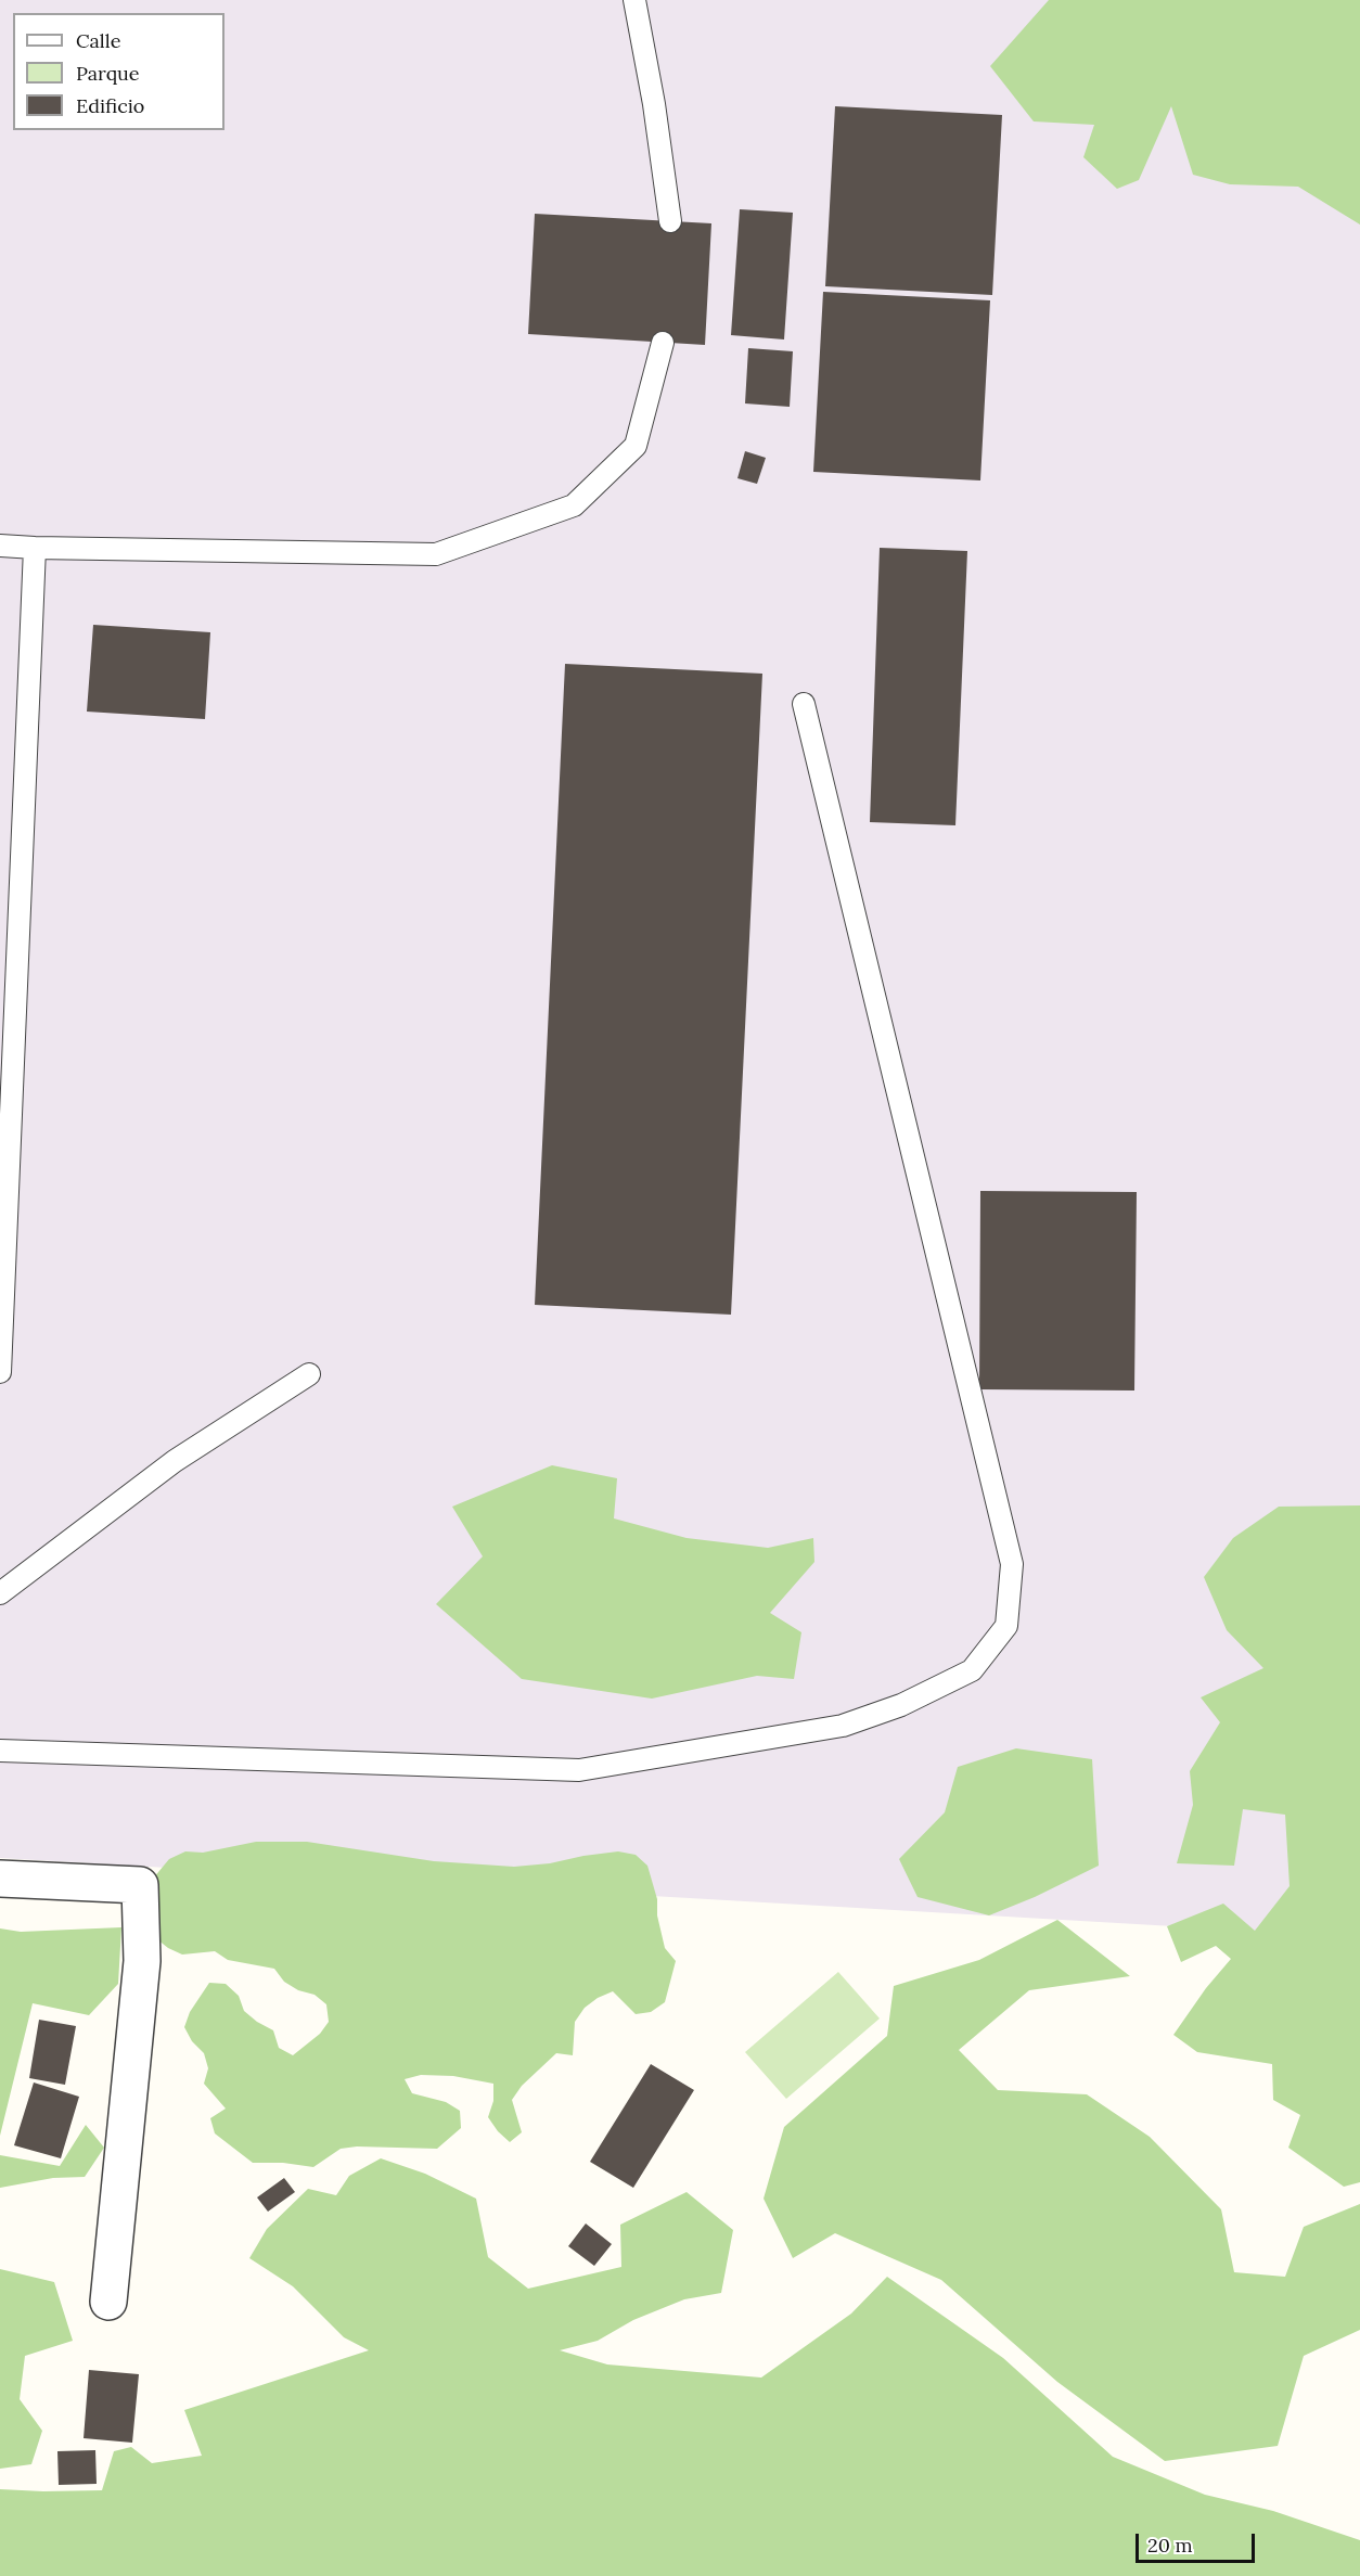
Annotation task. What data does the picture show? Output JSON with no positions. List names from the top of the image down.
{
  "legend": ["Calle", "Parque", "Edificio"],
  "scale_bar": "20 m"
}
